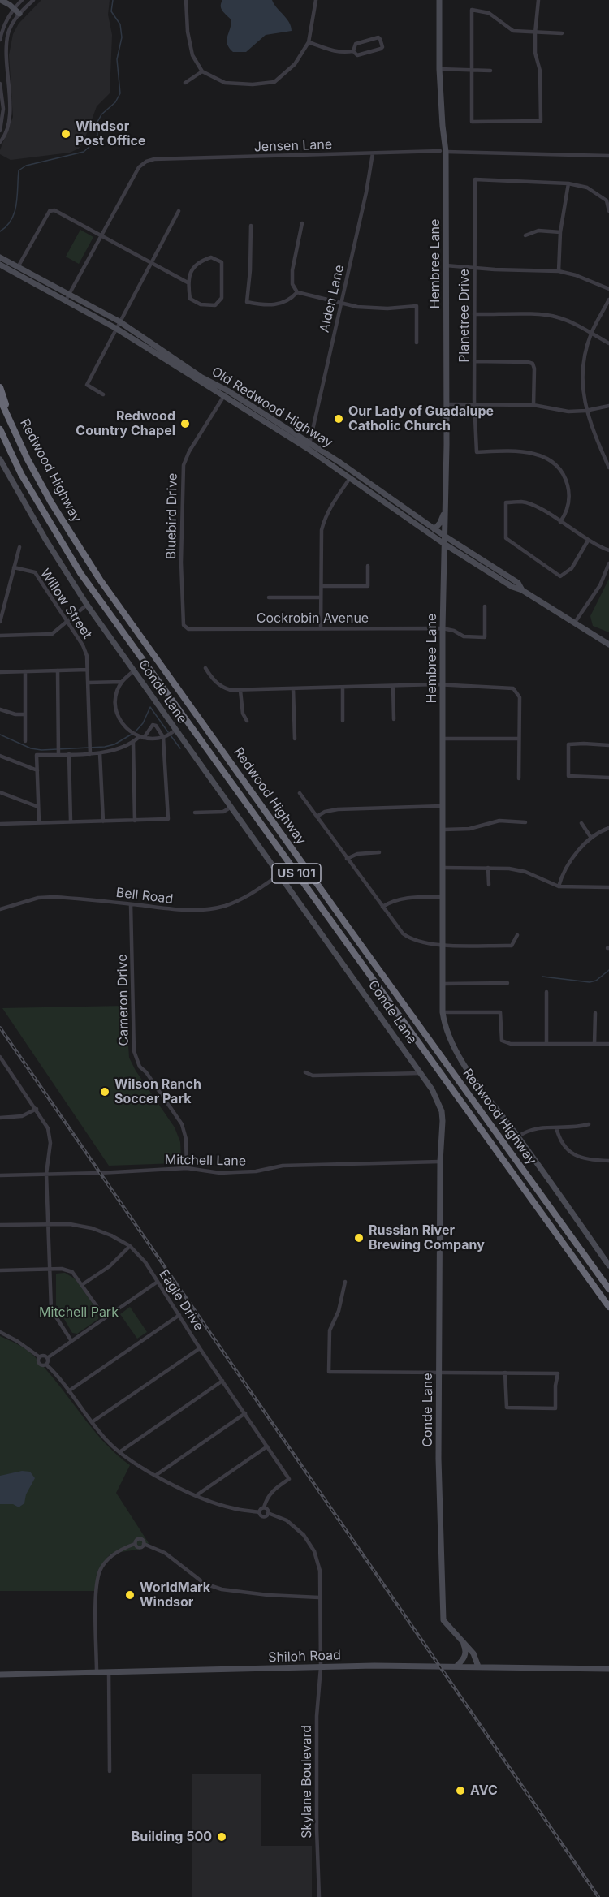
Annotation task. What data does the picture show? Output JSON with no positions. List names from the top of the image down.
{
  "streets": {
    "highway": ["Redwood Highway", "US 101"],
    "street": [
      "Jensen Lane",
      "Hembree Lane",
      "Alden Lane",
      "Planetree Drive",
      "Old Redwood Highway",
      "Bluebird Drive",
      "Willow Street",
      "Cockrobin Avenue",
      "Conde Lane",
      "Bell Road",
      "Cameron Drive",
      "Mitchell Lane",
      "Eagle Drive",
      "Shiloh Road",
      "Skylane Boulevard"
    ]
  },
  "crossings": [
    ["Jensen Lane", "Hembree Lane"],
    ["Jensen Lane", "Alden Lane"],
    ["Hembree Lane", "Old Redwood Highway"],
    ["Hembree Lane", "Cockrobin Avenue"],
    ["Alden Lane", "Old Redwood Highway"],
    ["Old Redwood Highway", "Bluebird Drive"],
    ["Bluebird Drive", "Cockrobin Avenue"],
    ["Conde Lane", "Bell Road"],
    ["Conde Lane", "Mitchell Lane"],
    ["Conde Lane", "Shiloh Road"],
    ["Bell Road", "Cameron Drive"],
    ["Cameron Drive", "Mitchell Lane"],
    ["Eagle Drive", "Skylane Boulevard"],
    ["Shiloh Road", "Skylane Boulevard"]
  ],
  "parks": ["Mitchell Park"],
  "places": [
    "Windsor Post Office",
    "Our Lady of Guadalupe Catholic Church",
    "Redwood Country Chapel",
    "Wilson Ranch Soccer Park",
    "Russian River Brewing Company",
    "WorldMark Windsor",
    "AVC",
    "Building 500"
  ]
}
